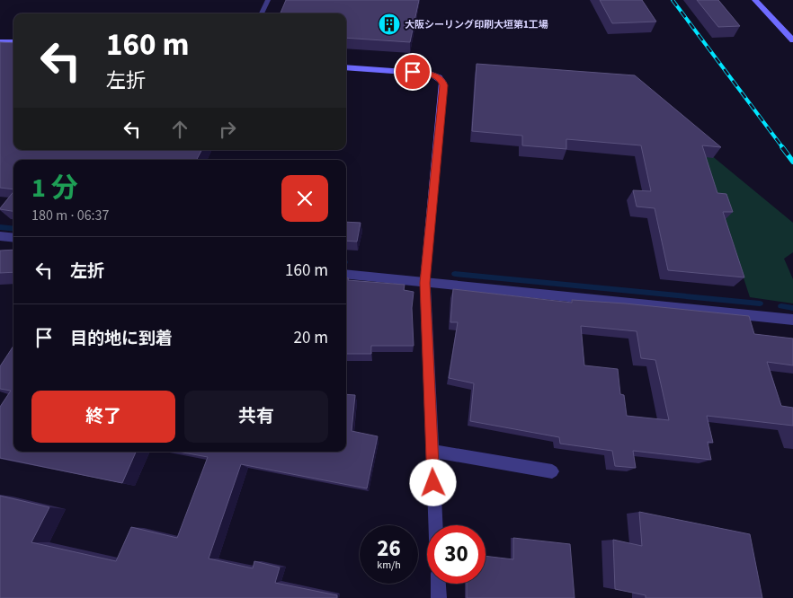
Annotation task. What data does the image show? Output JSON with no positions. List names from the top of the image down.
{
  "places": {
    "building": ["大阪シーリング印刷大垣第1工場"]
  },
  "page": {
    "turn": ["160 m", "左折"],
    "heading": ["1 分", "180 m · 06:37"],
    "list": [
      {
        "name": "左折",
        "value": "160 m"
      },
      {
        "name": "目的地に到着",
        "value": "20 m"
      }
    ],
    "buttons": ["終了", "共有"],
    "speed": "26 km/h",
    "limit": "30"
  }
}
